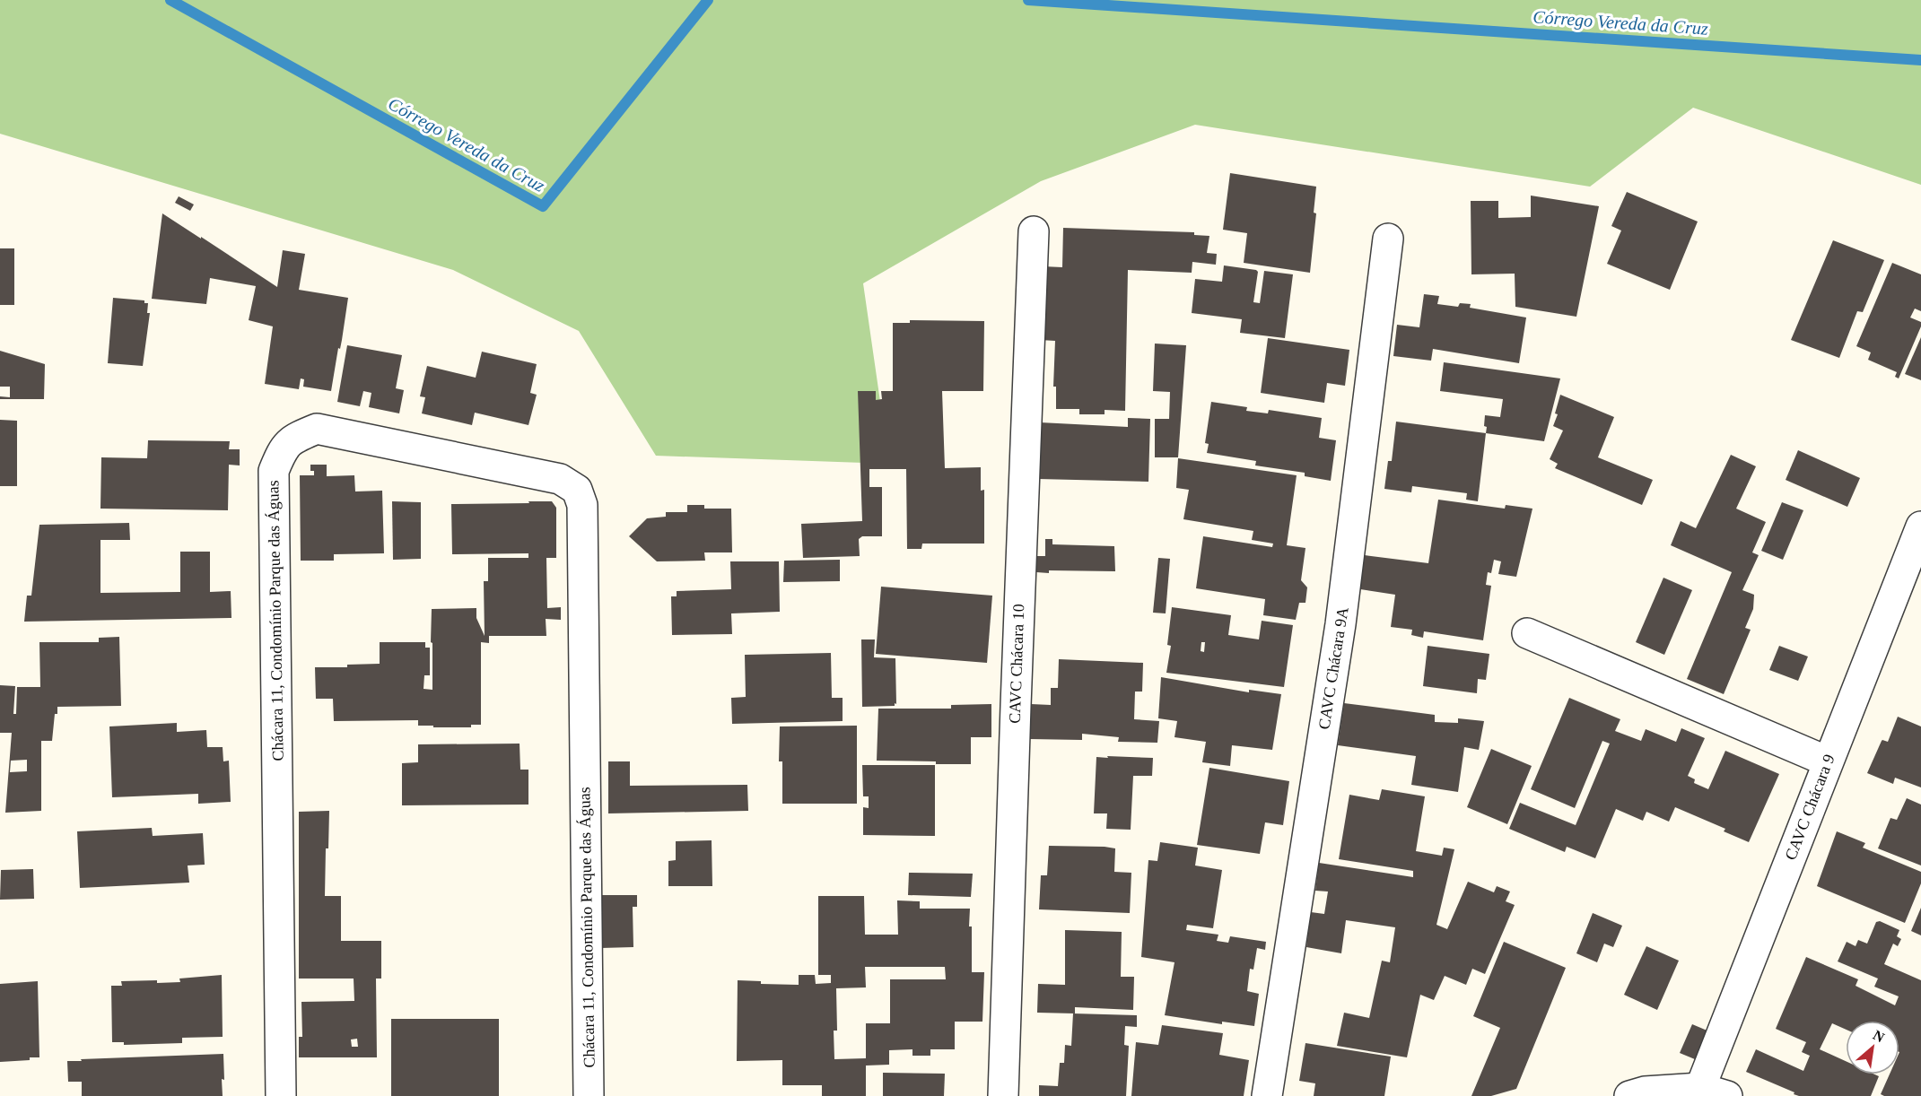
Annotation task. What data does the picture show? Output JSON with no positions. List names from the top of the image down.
{
  "streets": {
    "street": [
      "Chácara 11, Condomínio Parque das Águas",
      "CAVC Chácara 10",
      "CAVC Chácara 9A",
      "CAVC Chácara 9"
    ]
  },
  "water": ["Córrego Vereda da Cruz"],
  "north": "top right"
}
